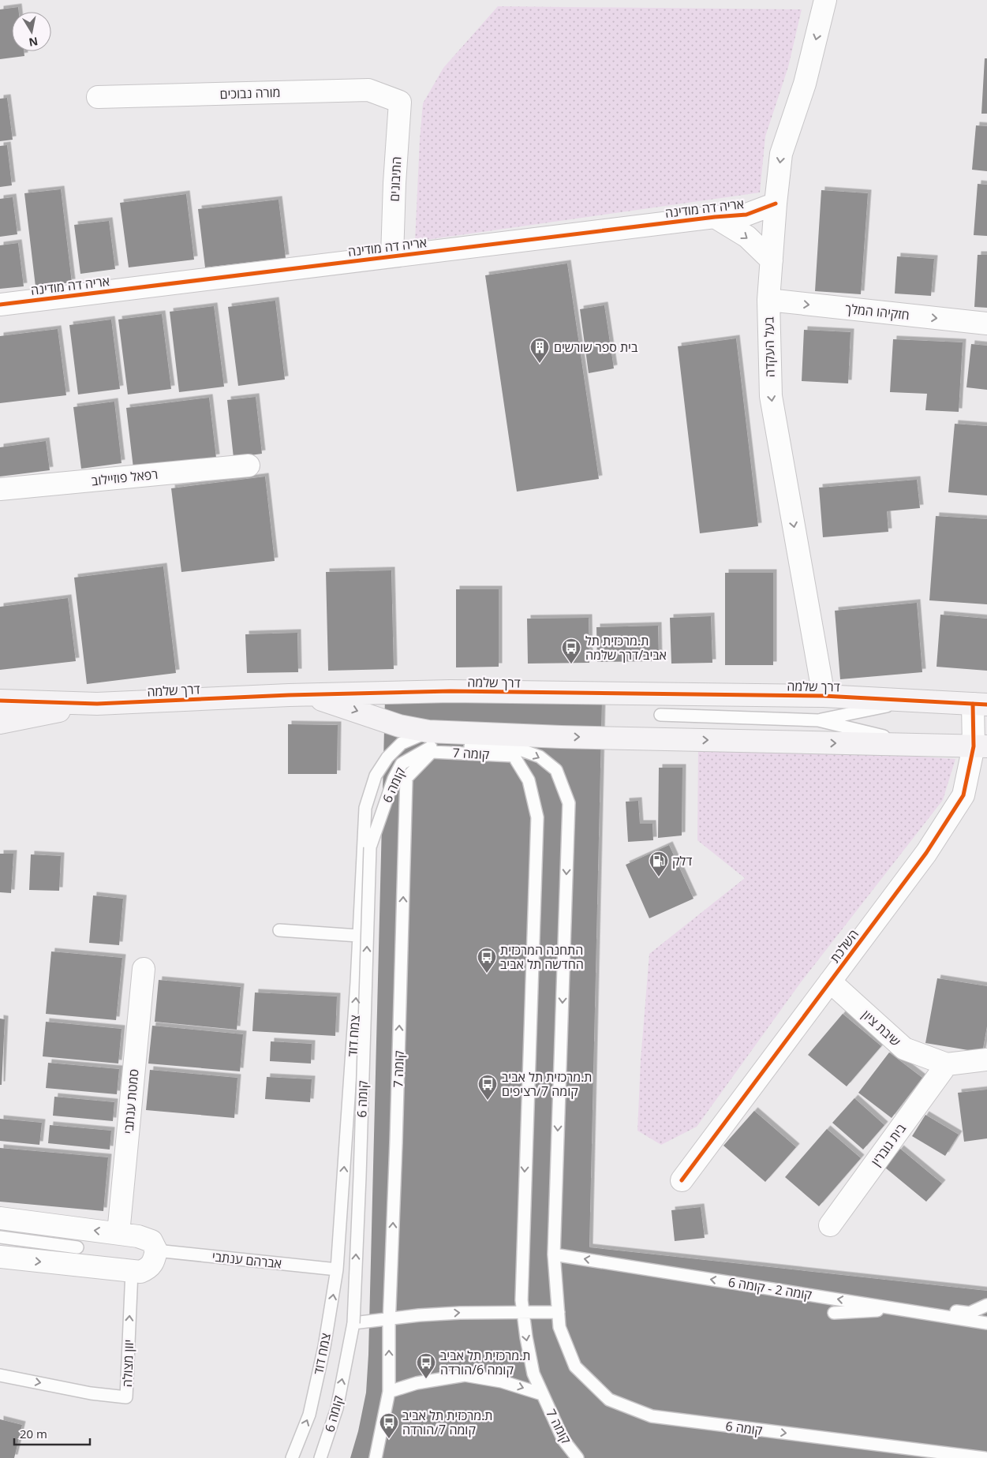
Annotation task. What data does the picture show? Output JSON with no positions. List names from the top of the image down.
{
  "streets": {
    "street": [
      "מורה נבוכים",
      "התיבונים",
      "אריה דה מודינה",
      "חזקיהו המלך",
      "בעל העקדה",
      "רפאל פוזיילוב",
      "דרך שלמה",
      "השלכת",
      "שיבת ציון",
      "סמטת ענתבי",
      "בית גוברין"
    ],
    "lane": [
      "קומה 7",
      "קומה 6",
      "צמח דוד",
      "אברהם ענתבי",
      "קומה 2 - קומה 6",
      "יוון מצולה"
    ]
  },
  "crossings": [
    ["מורה נבוכים", "התיבונים"],
    ["התיבונים", "אריה דה מודינה"],
    ["אריה דה מודינה", "בעל העקדה"],
    ["חזקיהו המלך", "בעל העקדה"],
    ["בעל העקדה", "דרך שלמה"],
    ["דרך שלמה", "השלכת"],
    ["דרך שלמה", "צמח דוד"],
    ["קומה 6", "קומה 2 - קומה 6"],
    ["השלכת", "שיבת ציון"],
    ["שיבת ציון", "בית גוברין"],
    ["צמח דוד", "אברהם ענתבי"]
  ],
  "one_way": ["חזקיהו המלך", "בעל העקדה", "צמח דוד"],
  "places": {
    "building": ["בית ספר שורשים"],
    "bus stop": [
      "ת.מרכזית תל אביב/דרך שלמה",
      "התחנה המרכזית החדשה תל אביב",
      "ת.מרכזית תל אביב קומה 7/רציפים",
      "ת.מרכזית תל אביב קומה 6/הורדה",
      "ת.מרכזית תל אביב קומה 7/הורדה"
    ],
    "fuel station": ["דלק"]
  },
  "scale_bar": "20 m",
  "north": "bottom"
}
